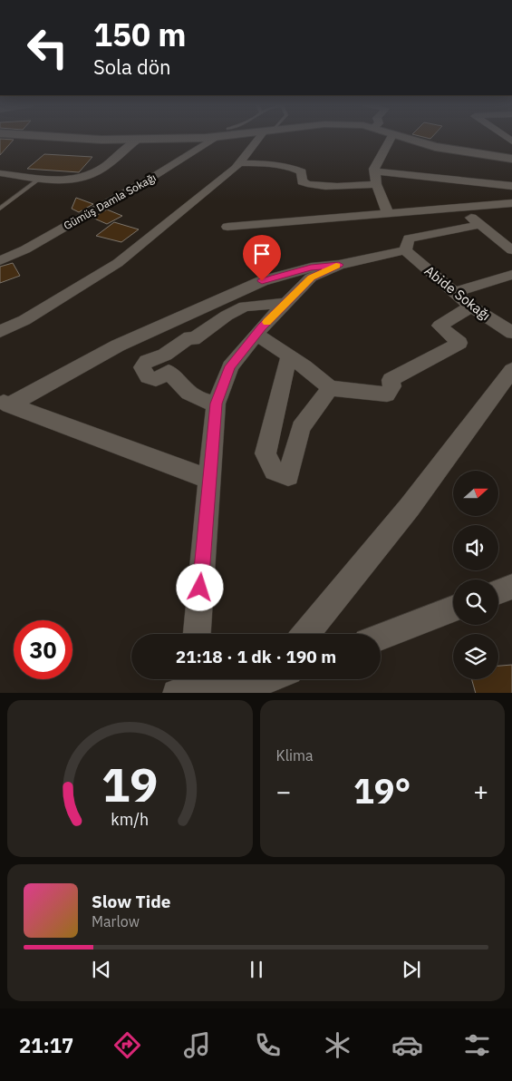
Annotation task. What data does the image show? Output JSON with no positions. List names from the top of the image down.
{
  "streets": {
    "street": ["Gümüş Damla Sokağı", "Abide Sokağı"]
  },
  "north": "right",
  "page": {
    "turn": ["150 m", "Sola dön"],
    "limit": "30",
    "trip": "21:18 · 1 dk · 190 m",
    "tile": "Klima",
    "heat": ["−", "19°", "+"],
    "song": ["Slow Tide", "Marlow"],
    "tabs": "21:17",
    "gauge": ["19", "km/h"]
  }
}
